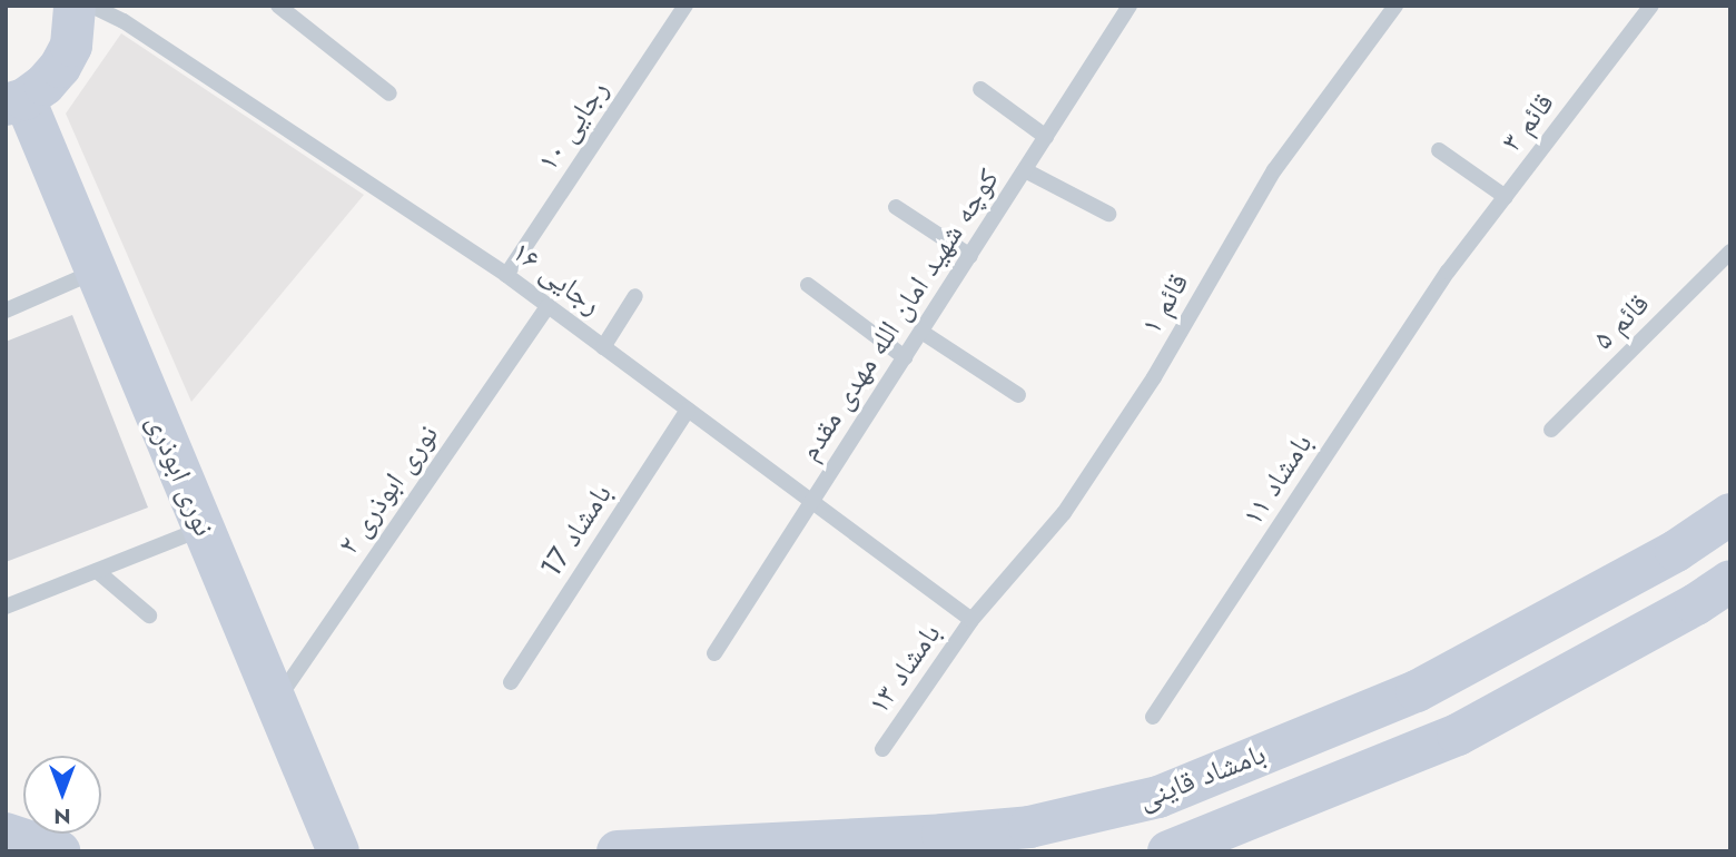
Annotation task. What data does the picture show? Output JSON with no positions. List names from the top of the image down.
{
  "streets": {
    "main road": ["نوری ابوذری", "بامشاد قاینی"],
    "lane": [
      "قائم ۳",
      "رجایی ۱۰",
      "رجایی ۱۶",
      "قائم ۱",
      "کوچه شهید امان الله مهدی مقدم",
      "قائم ۵",
      "بامشاد ۱۱",
      "نوری ابوذری ۲",
      "بامشاد 17",
      "بامشاد ۱۳"
    ]
  },
  "crossings": [
    ["قائم ۳", "بامشاد ۱۱"],
    ["رجایی ۱۰", "رجایی ۱۶"],
    ["رجایی ۱۶", "قائم ۱"],
    ["رجایی ۱۶", "کوچه شهید امان الله مهدی مقدم"],
    ["رجایی ۱۶", "نوری ابوذری ۲"],
    ["رجایی ۱۶", "بامشاد 17"],
    ["رجایی ۱۶", "بامشاد ۱۳"],
    ["قائم ۱", "بامشاد ۱۳"],
    ["نوری ابوذری", "نوری ابوذری ۲"]
  ],
  "north": "bottom"
}
